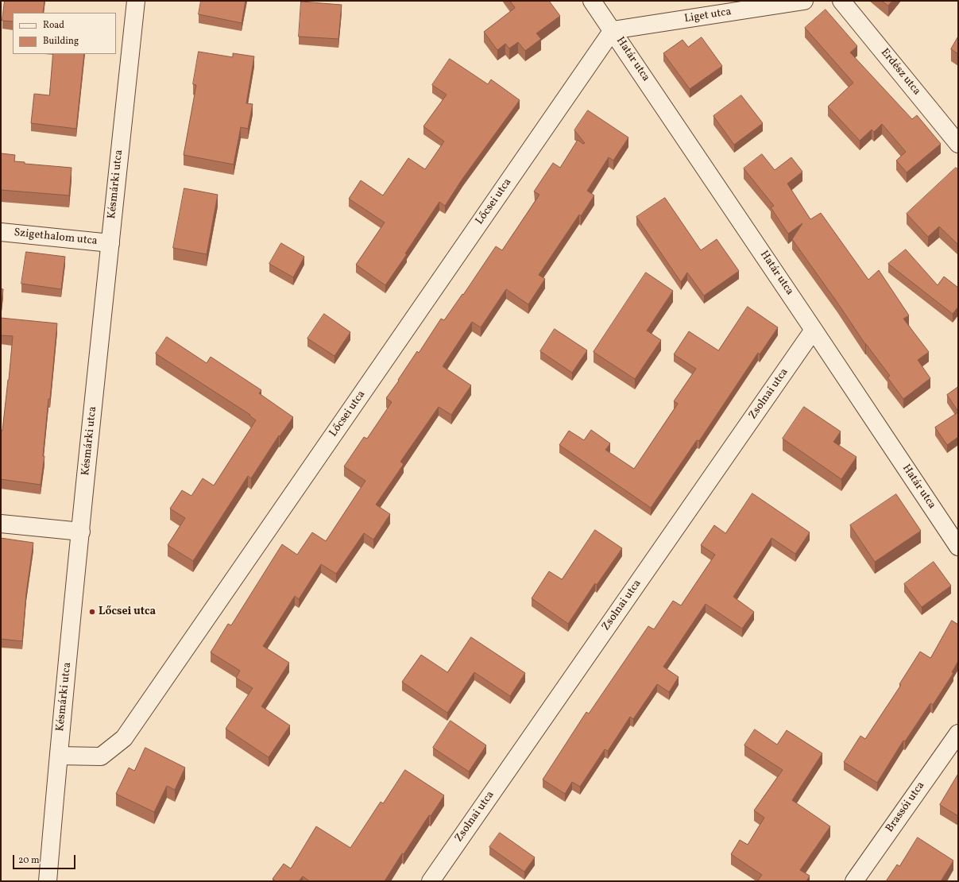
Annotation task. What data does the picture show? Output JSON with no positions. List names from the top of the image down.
{
  "streets": {
    "street": [
      "Liget utca",
      "Határ utca",
      "Erdész utca",
      "Késmárki utca",
      "Lőcsei utca",
      "Szigethalom utca",
      "Zsolnai utca",
      "Brassói utca"
    ]
  },
  "crossings": [
    ["Liget utca", "Határ utca"],
    ["Liget utca", "Lőcsei utca"],
    ["Határ utca", "Lőcsei utca"],
    ["Határ utca", "Zsolnai utca"],
    ["Késmárki utca", "Lőcsei utca"],
    ["Késmárki utca", "Szigethalom utca"]
  ],
  "places": ["Lőcsei utca"],
  "legend": ["Road", "Building"],
  "scale_bar": "20 m"
}
